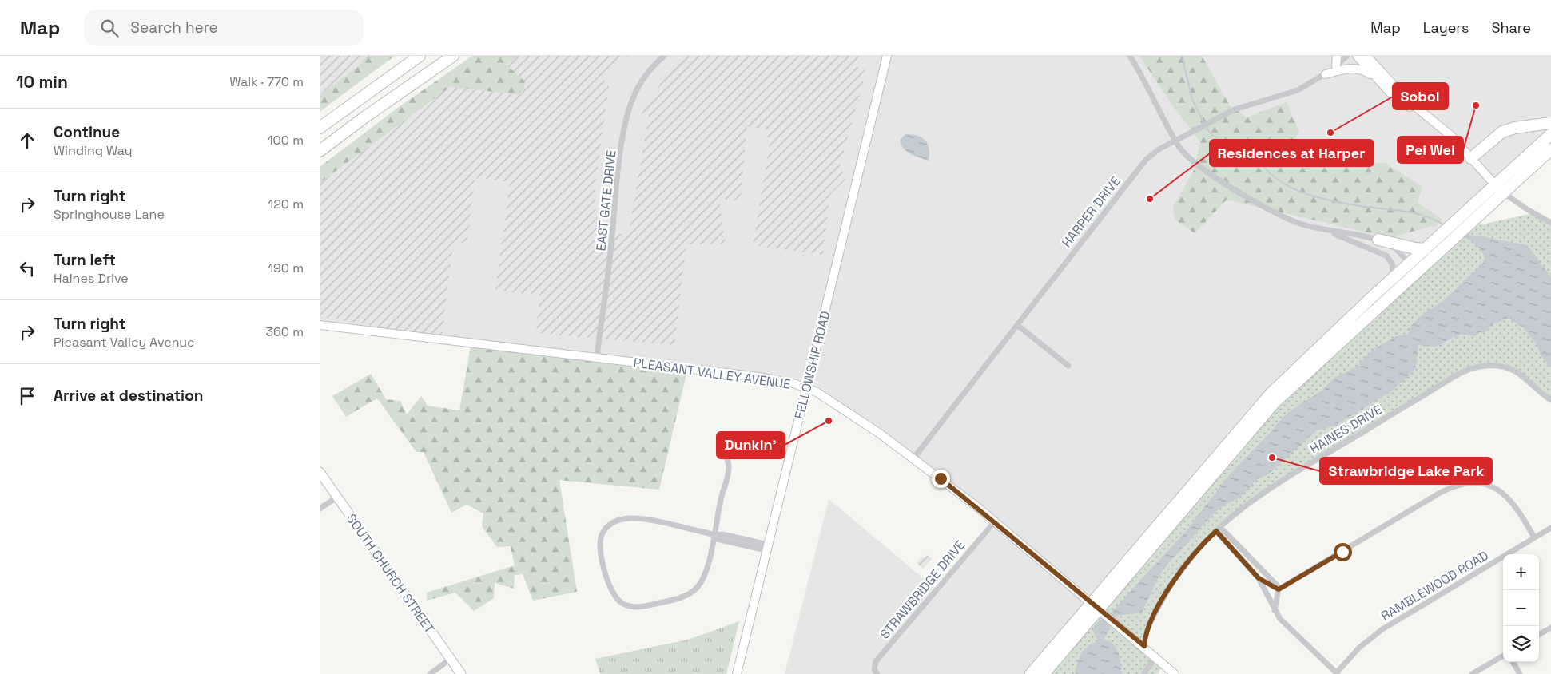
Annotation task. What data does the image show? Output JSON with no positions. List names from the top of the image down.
{
  "streets": {
    "main road": ["SOUTH CHURCH STREET"],
    "street": [
      "EAST GATE DRIVE",
      "HARPER DRIVE",
      "FELLOWSHIP ROAD",
      "PLEASANT VALLEY AVENUE",
      "HAINES DRIVE",
      "RAMBLEWOOD ROAD",
      "STRAWBRIDGE DRIVE"
    ]
  },
  "crossings": [
    ["EAST GATE DRIVE", "PLEASANT VALLEY AVENUE"],
    ["HARPER DRIVE", "PLEASANT VALLEY AVENUE"],
    ["FELLOWSHIP ROAD", "PLEASANT VALLEY AVENUE"],
    ["PLEASANT VALLEY AVENUE", "HAINES DRIVE"],
    ["PLEASANT VALLEY AVENUE", "STRAWBRIDGE DRIVE"]
  ],
  "places": [
    "Pei Wei",
    "Sobol",
    "Residences at Harper",
    "Dunkin'",
    "Strawbridge Lake Park"
  ],
  "page": {
    "header": "Map",
    "search": "Search here",
    "nav": ["Map", "Layers", "Share"],
    "heading": ["10 min", "Walk · 770 m"],
    "list": [
      ["Continue", "Winding Way", "100 m"],
      ["Turn right", "Springhouse Lane", "120 m"],
      ["Turn left", "Haines Drive", "190 m"],
      ["Turn right", "Pleasant Valley Avenue", "360 m"],
      "Arrive at destination"
    ],
    "map_buttons": ["+", "−"]
  }
}
